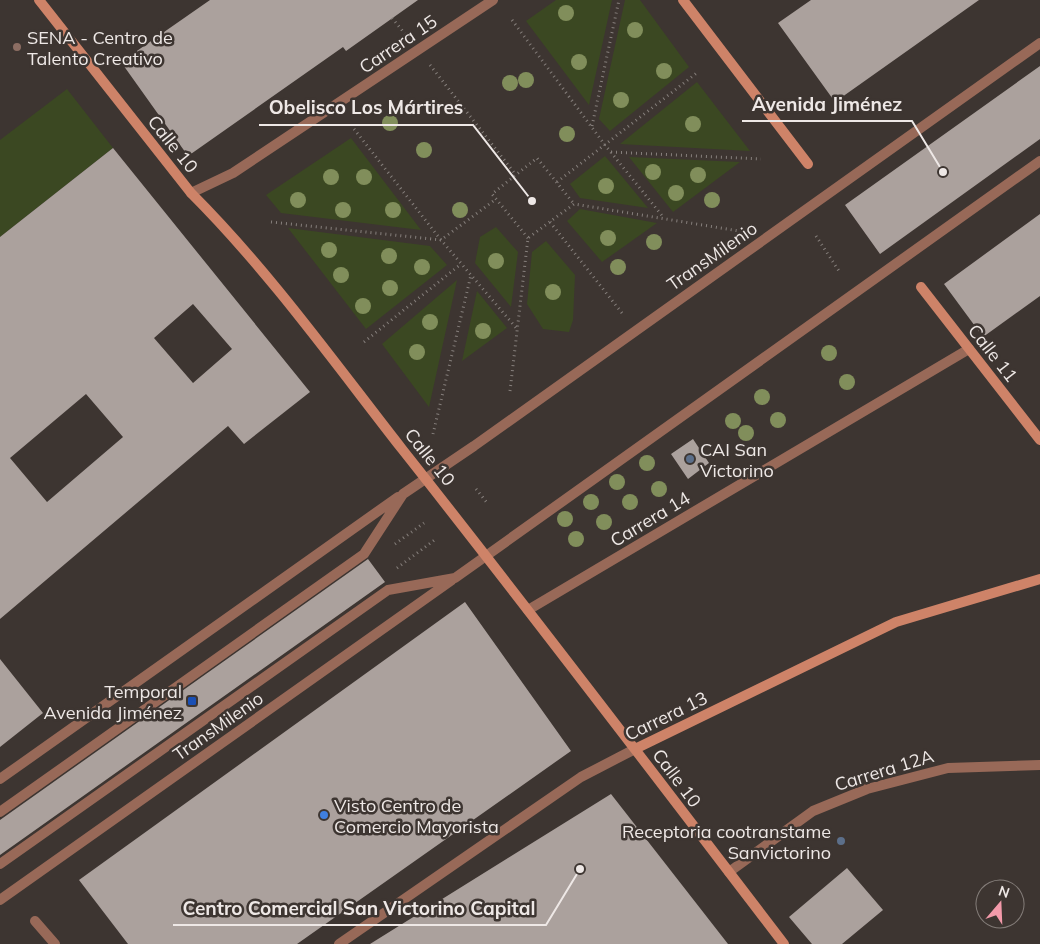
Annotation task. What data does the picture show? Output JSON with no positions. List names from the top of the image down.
{
  "streets": {
    "street": [
      "Carrera 15",
      "Calle 10",
      "TransMilenio",
      "Calle 11",
      "Carrera 14",
      "Carrera 13",
      "Carrera 12A"
    ]
  },
  "crossings": [
    ["Carrera 15", "Calle 10"],
    ["Calle 10", "TransMilenio"],
    ["Calle 10", "Carrera 14"],
    ["Calle 10", "Carrera 13"],
    ["Calle 10", "Carrera 12A"],
    ["Calle 11", "Carrera 14"]
  ],
  "places": {
    "other": [
      "SENA - Centro de Talento Creativo",
      "Avenida Jiménez",
      "Obelisco Los Mártires",
      "CAI San Victorino",
      "Visto Centro de Comercio Mayorista",
      "Receptoria cootranstame Sanvictorino",
      "Centro Comercial San Victorino Capital"
    ],
    "transit": ["Temporal Avenida Jiménez"]
  },
  "north": "top"
}
